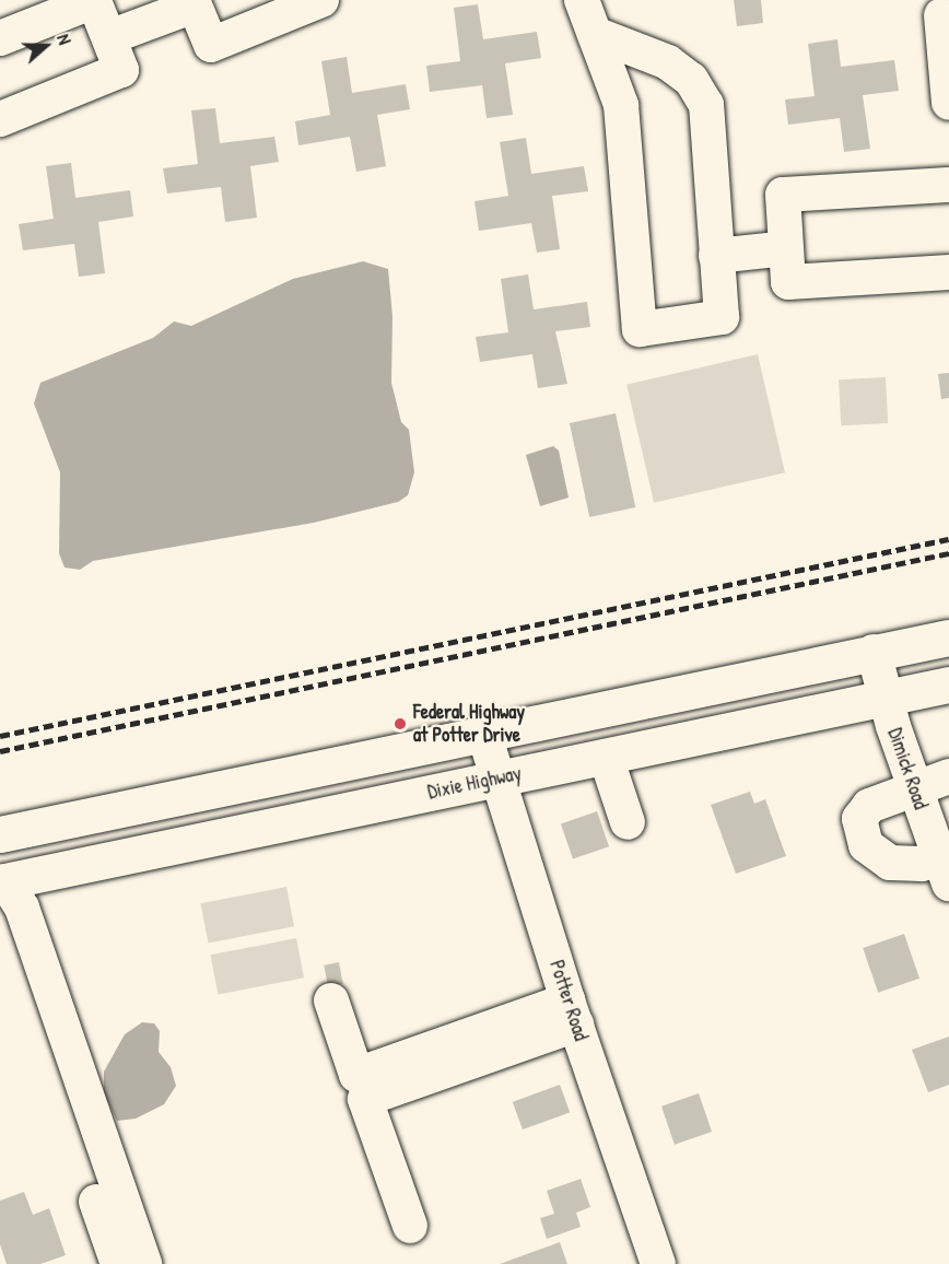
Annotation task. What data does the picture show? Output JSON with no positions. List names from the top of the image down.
{
  "streets": {
    "main road": ["Dixie Highway"],
    "street": ["Dimick Road", "Potter Road"]
  },
  "crossings": [
    ["Dimick Road", "Dixie Highway"],
    ["Dixie Highway", "Potter Road"]
  ],
  "places": ["Federal Highway at Potter Drive"],
  "north": "right"
}
